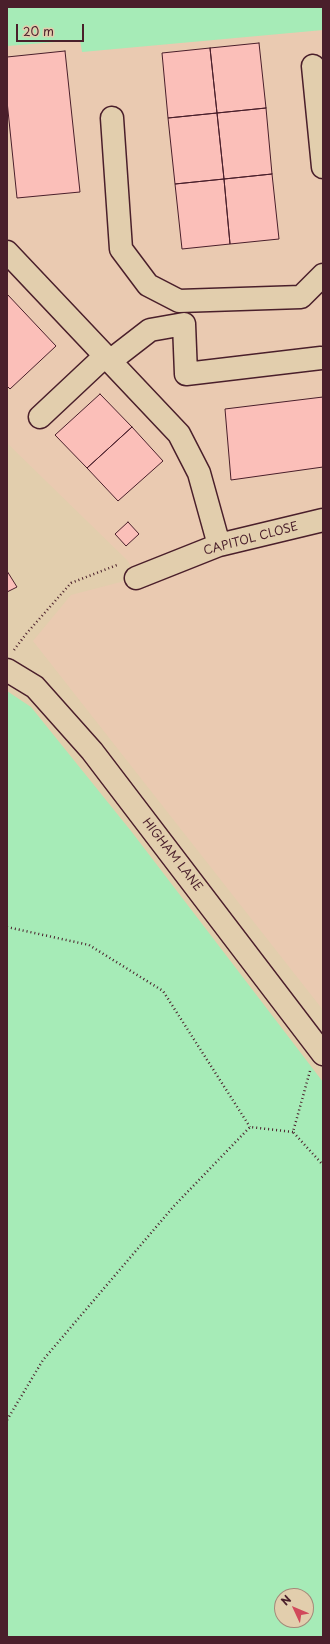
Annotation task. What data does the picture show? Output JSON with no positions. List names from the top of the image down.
{
  "streets": {
    "street": ["CAPITOL CLOSE", "HIGHAM LANE"]
  },
  "scale_bar": "20 m",
  "north": "top left"
}
